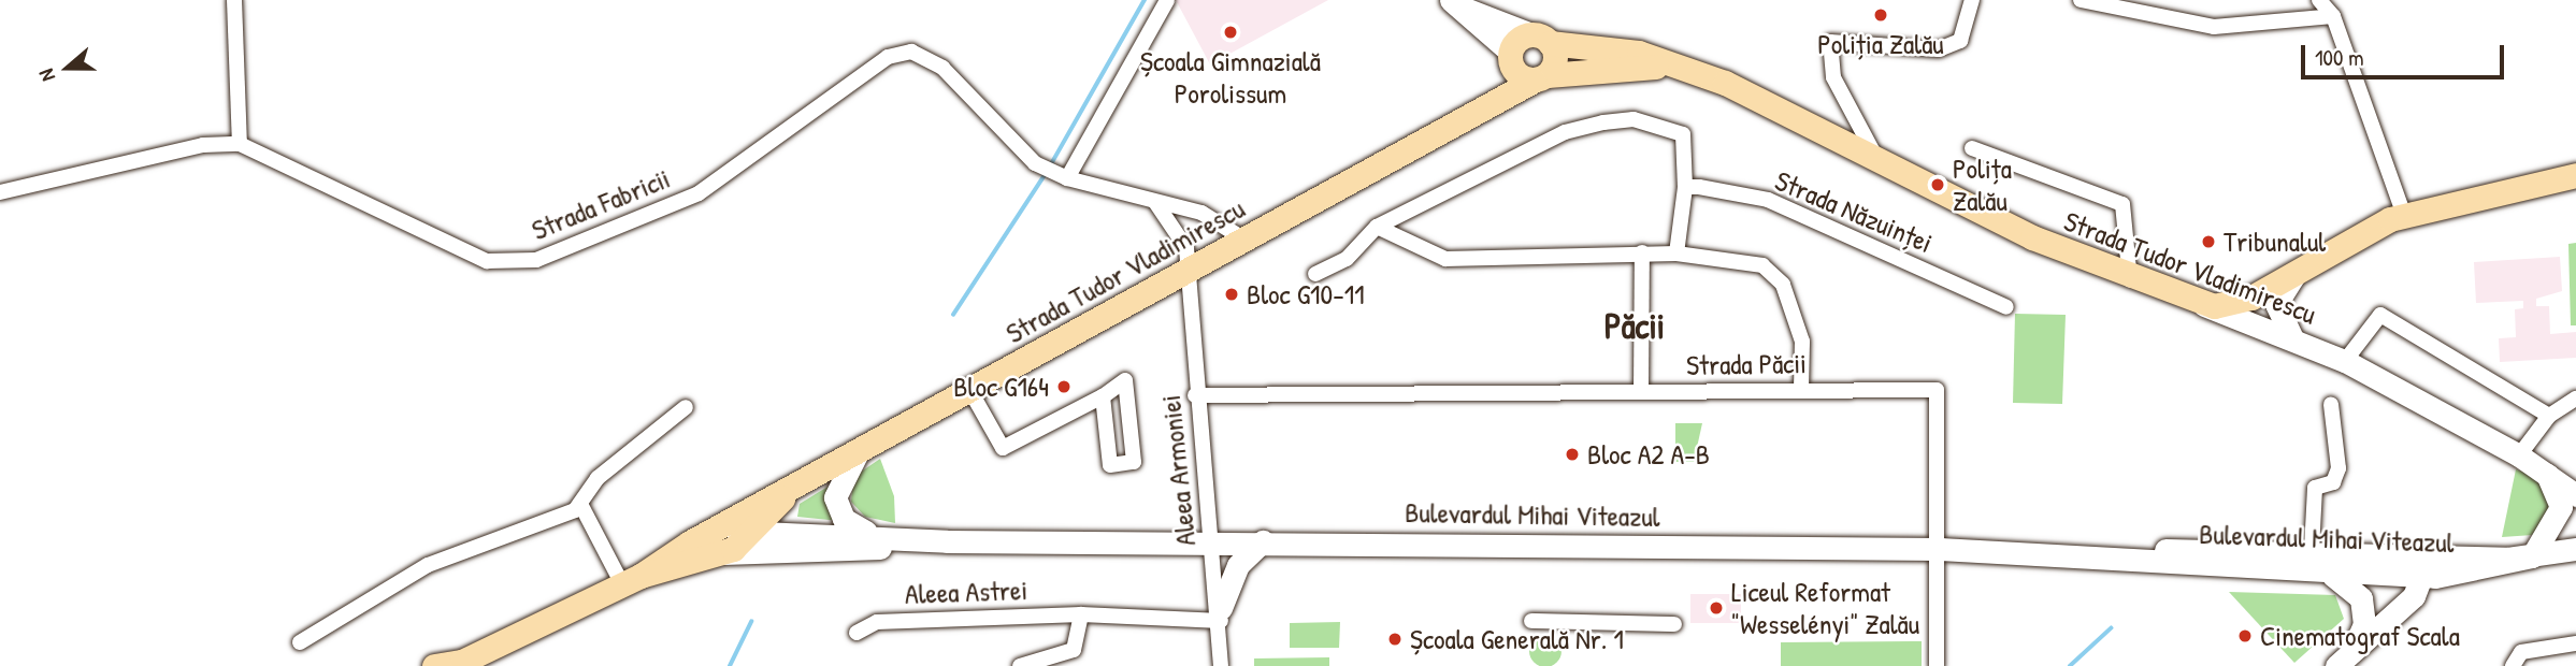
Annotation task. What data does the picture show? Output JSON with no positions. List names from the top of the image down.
{
  "streets": {
    "main road": ["Strada Tudor Vladimirescu", "Bulevardul Mihai Viteazul"],
    "street": [
      "Strada Fabricii",
      "Strada Năzuinței",
      "Strada Păcii",
      "Aleea Armoniei",
      "Aleea Astrei"
    ]
  },
  "crossings": [
    ["Strada Fabricii", "Strada Tudor Vladimirescu"],
    ["Strada Tudor Vladimirescu", "Aleea Armoniei"],
    ["Strada Tudor Vladimirescu", "Bulevardul Mihai Viteazul"],
    ["Strada Păcii", "Aleea Armoniei"],
    ["Strada Păcii", "Bulevardul Mihai Viteazul"],
    ["Aleea Armoniei", "Bulevardul Mihai Viteazul"],
    ["Aleea Armoniei", "Aleea Astrei"]
  ],
  "districts": ["Păcii"],
  "places": [
    "Poliția Zalău",
    "Școala Gimnazială Porolissum",
    "Polița Zalău",
    "Tribunalul",
    "Bloc G10-11",
    "Bloc G164",
    "Bloc A2 A-B",
    "Liceul Reformat \"Wesselényi\" Zalău",
    "Cinematograf Scala",
    "Școala Generală Nr. 1"
  ],
  "scale_bar": "100 m",
  "north": "left"
}
